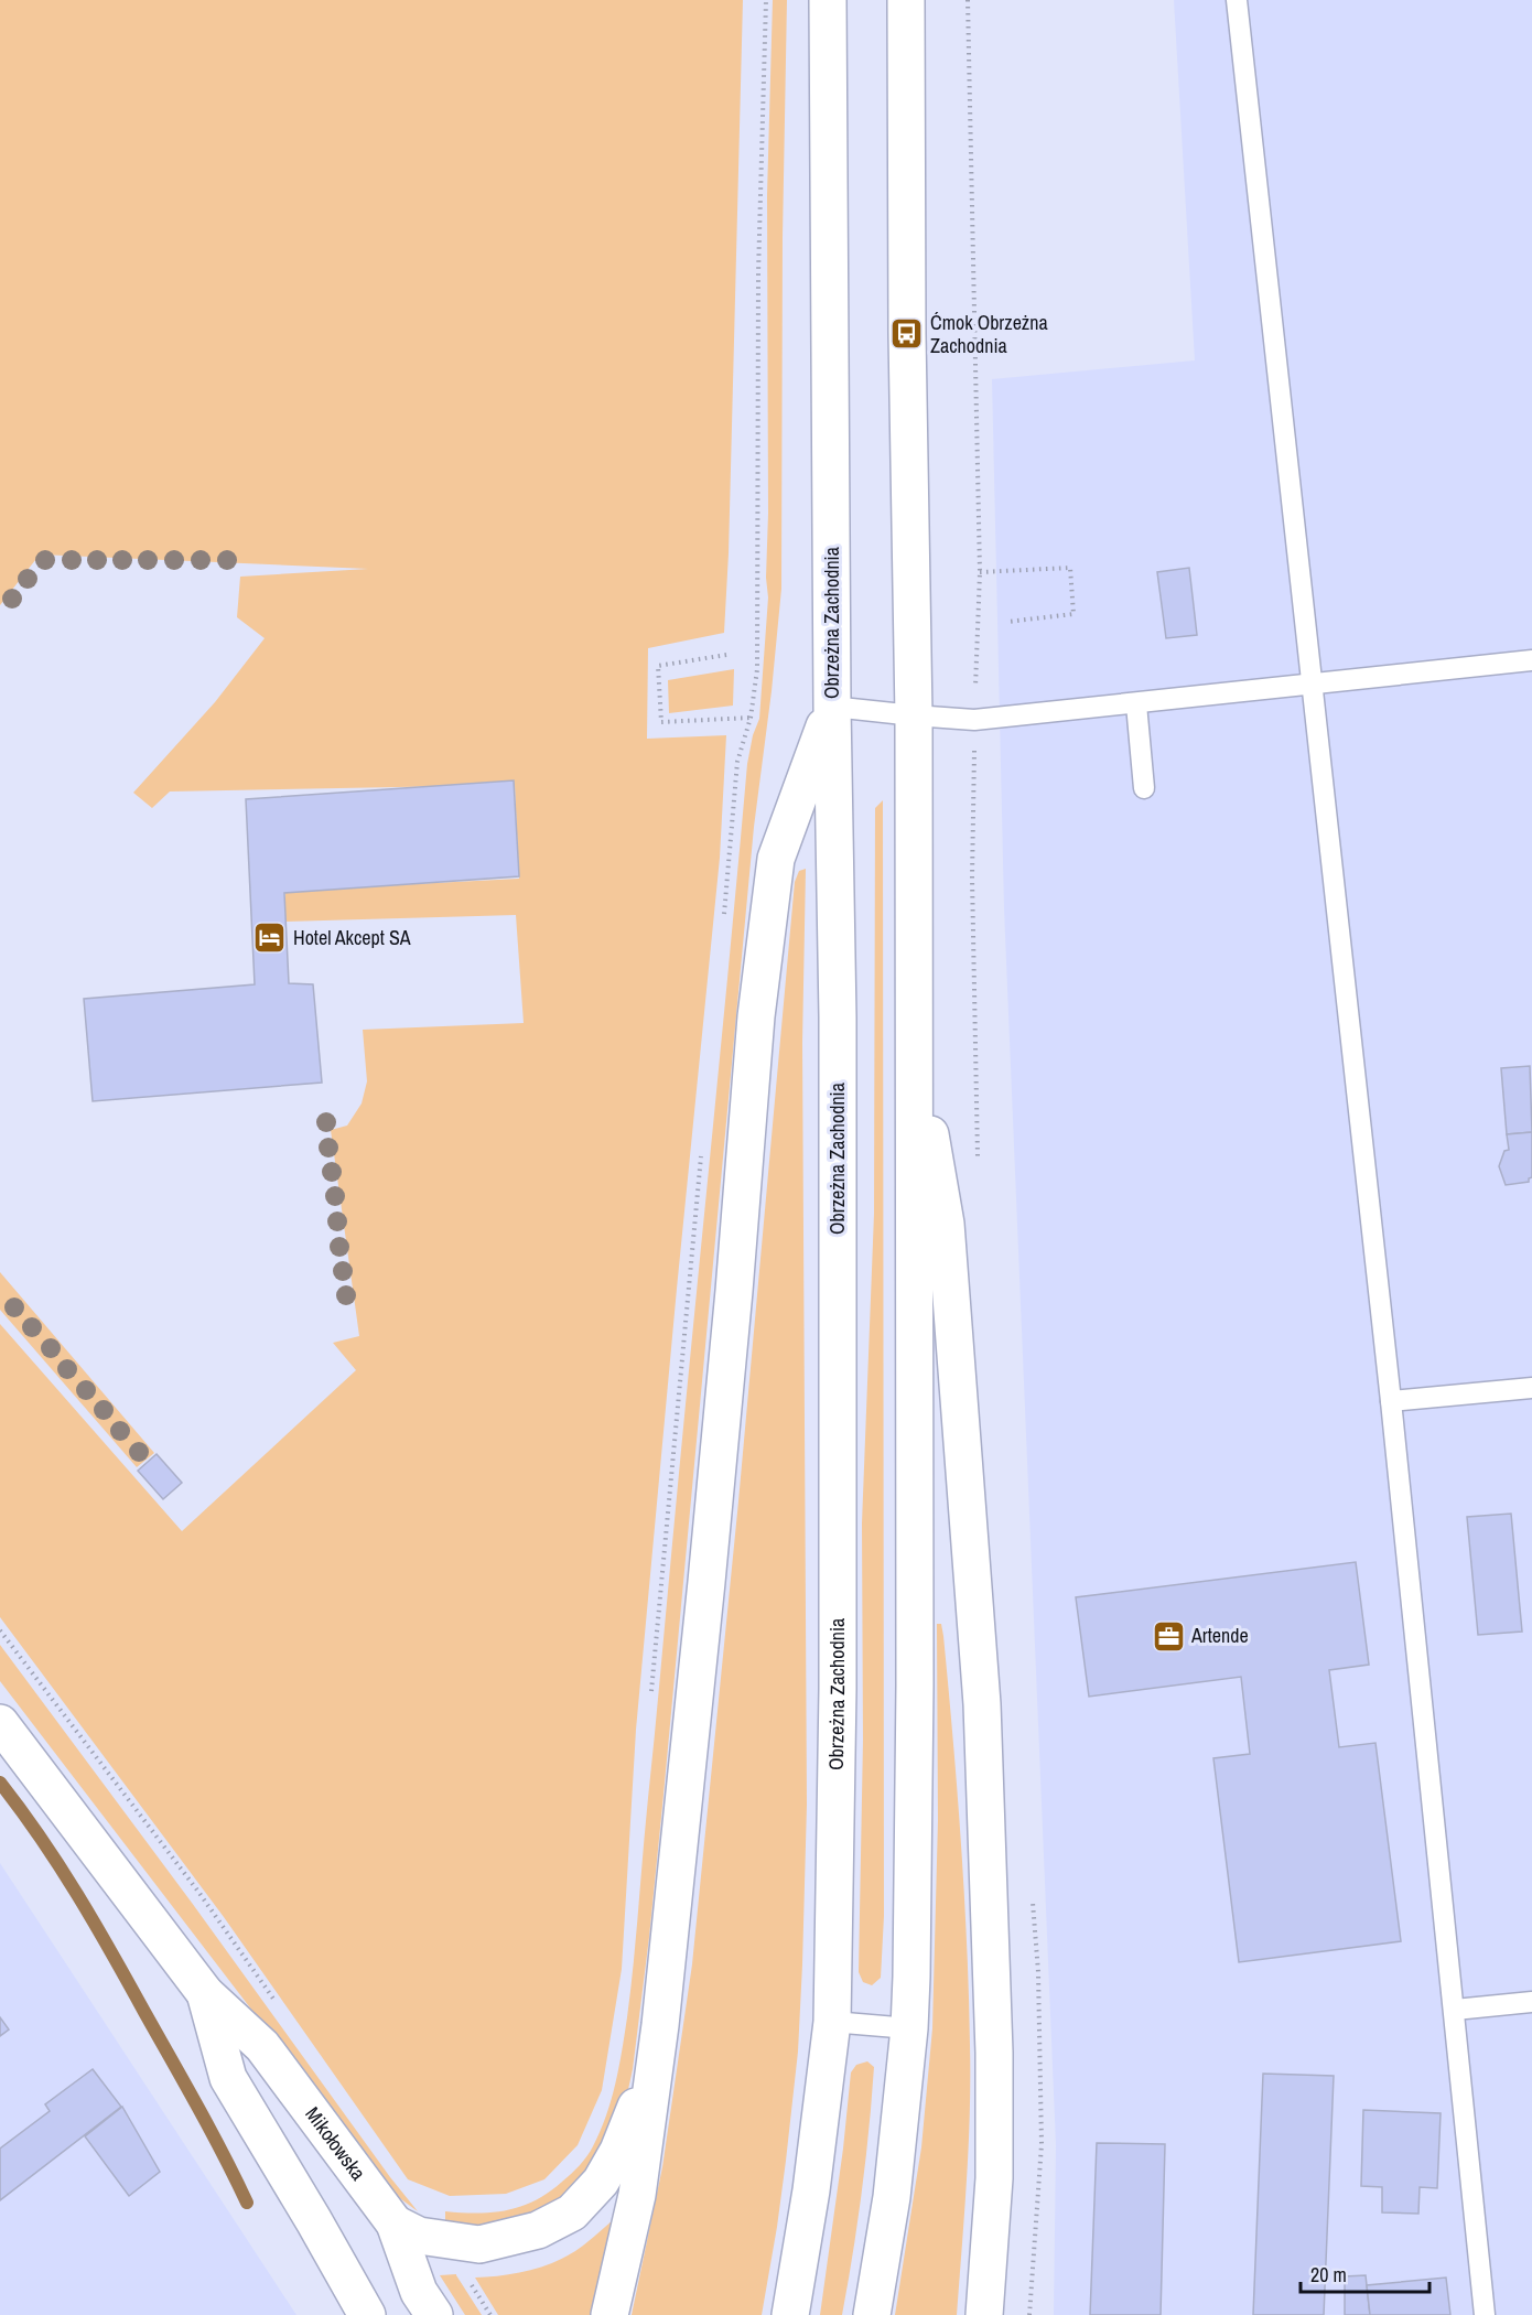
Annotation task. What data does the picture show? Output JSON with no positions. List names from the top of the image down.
{
  "streets": {
    "street": ["Obrzeżna Zachodnia", "Mikołowska"]
  },
  "places": {
    "bus stop": ["Ćmok Obrzeżna Zachodnia"],
    "hotel": ["Hotel Akcept SA"],
    "office": ["Artende"]
  },
  "scale_bar": "20 m"
}
